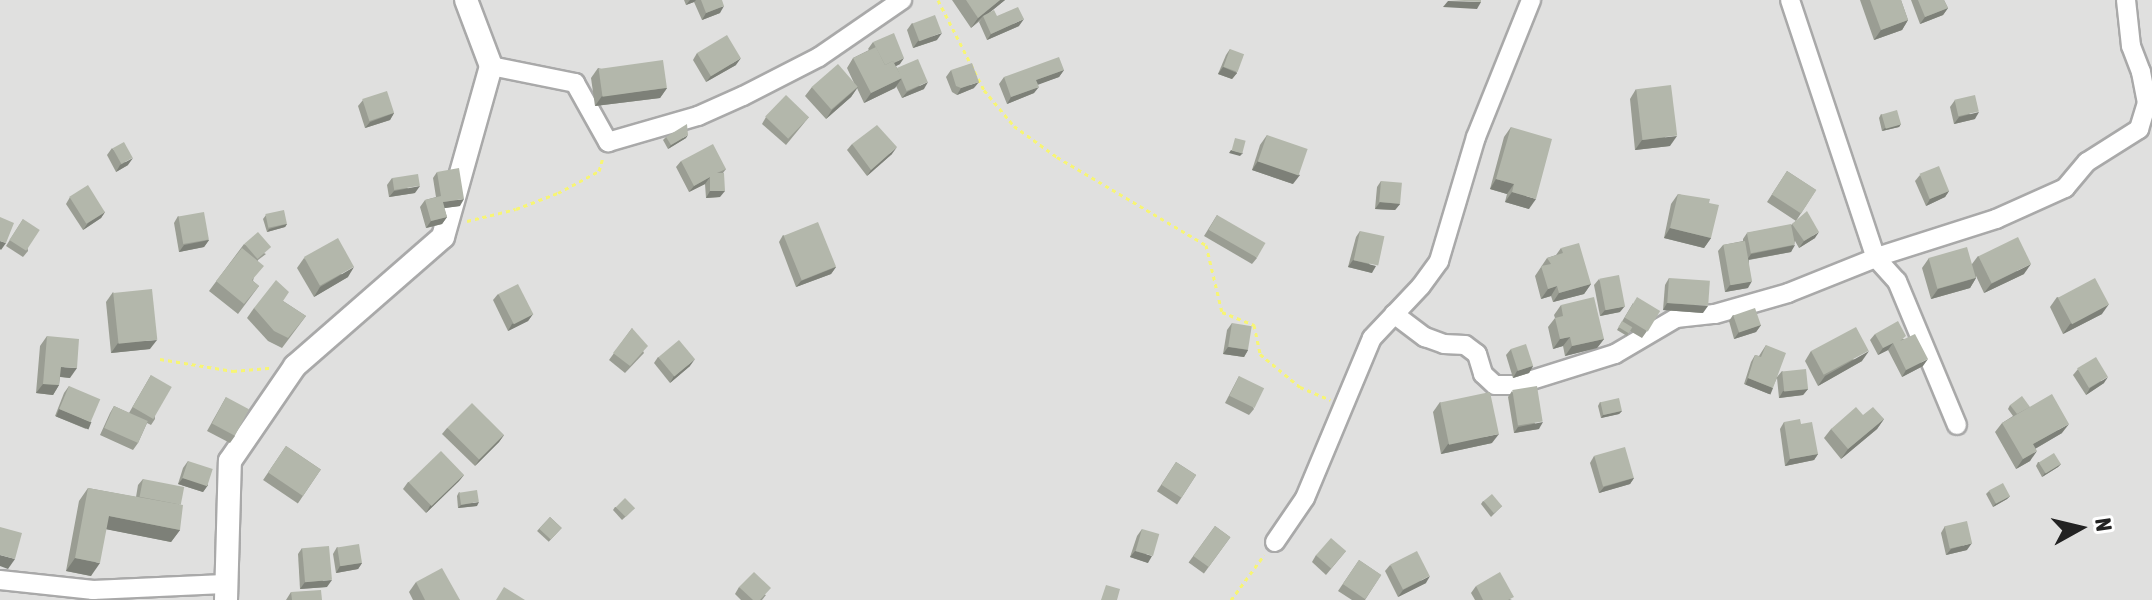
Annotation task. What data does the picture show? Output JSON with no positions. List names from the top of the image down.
{
  "north": "right"
}
